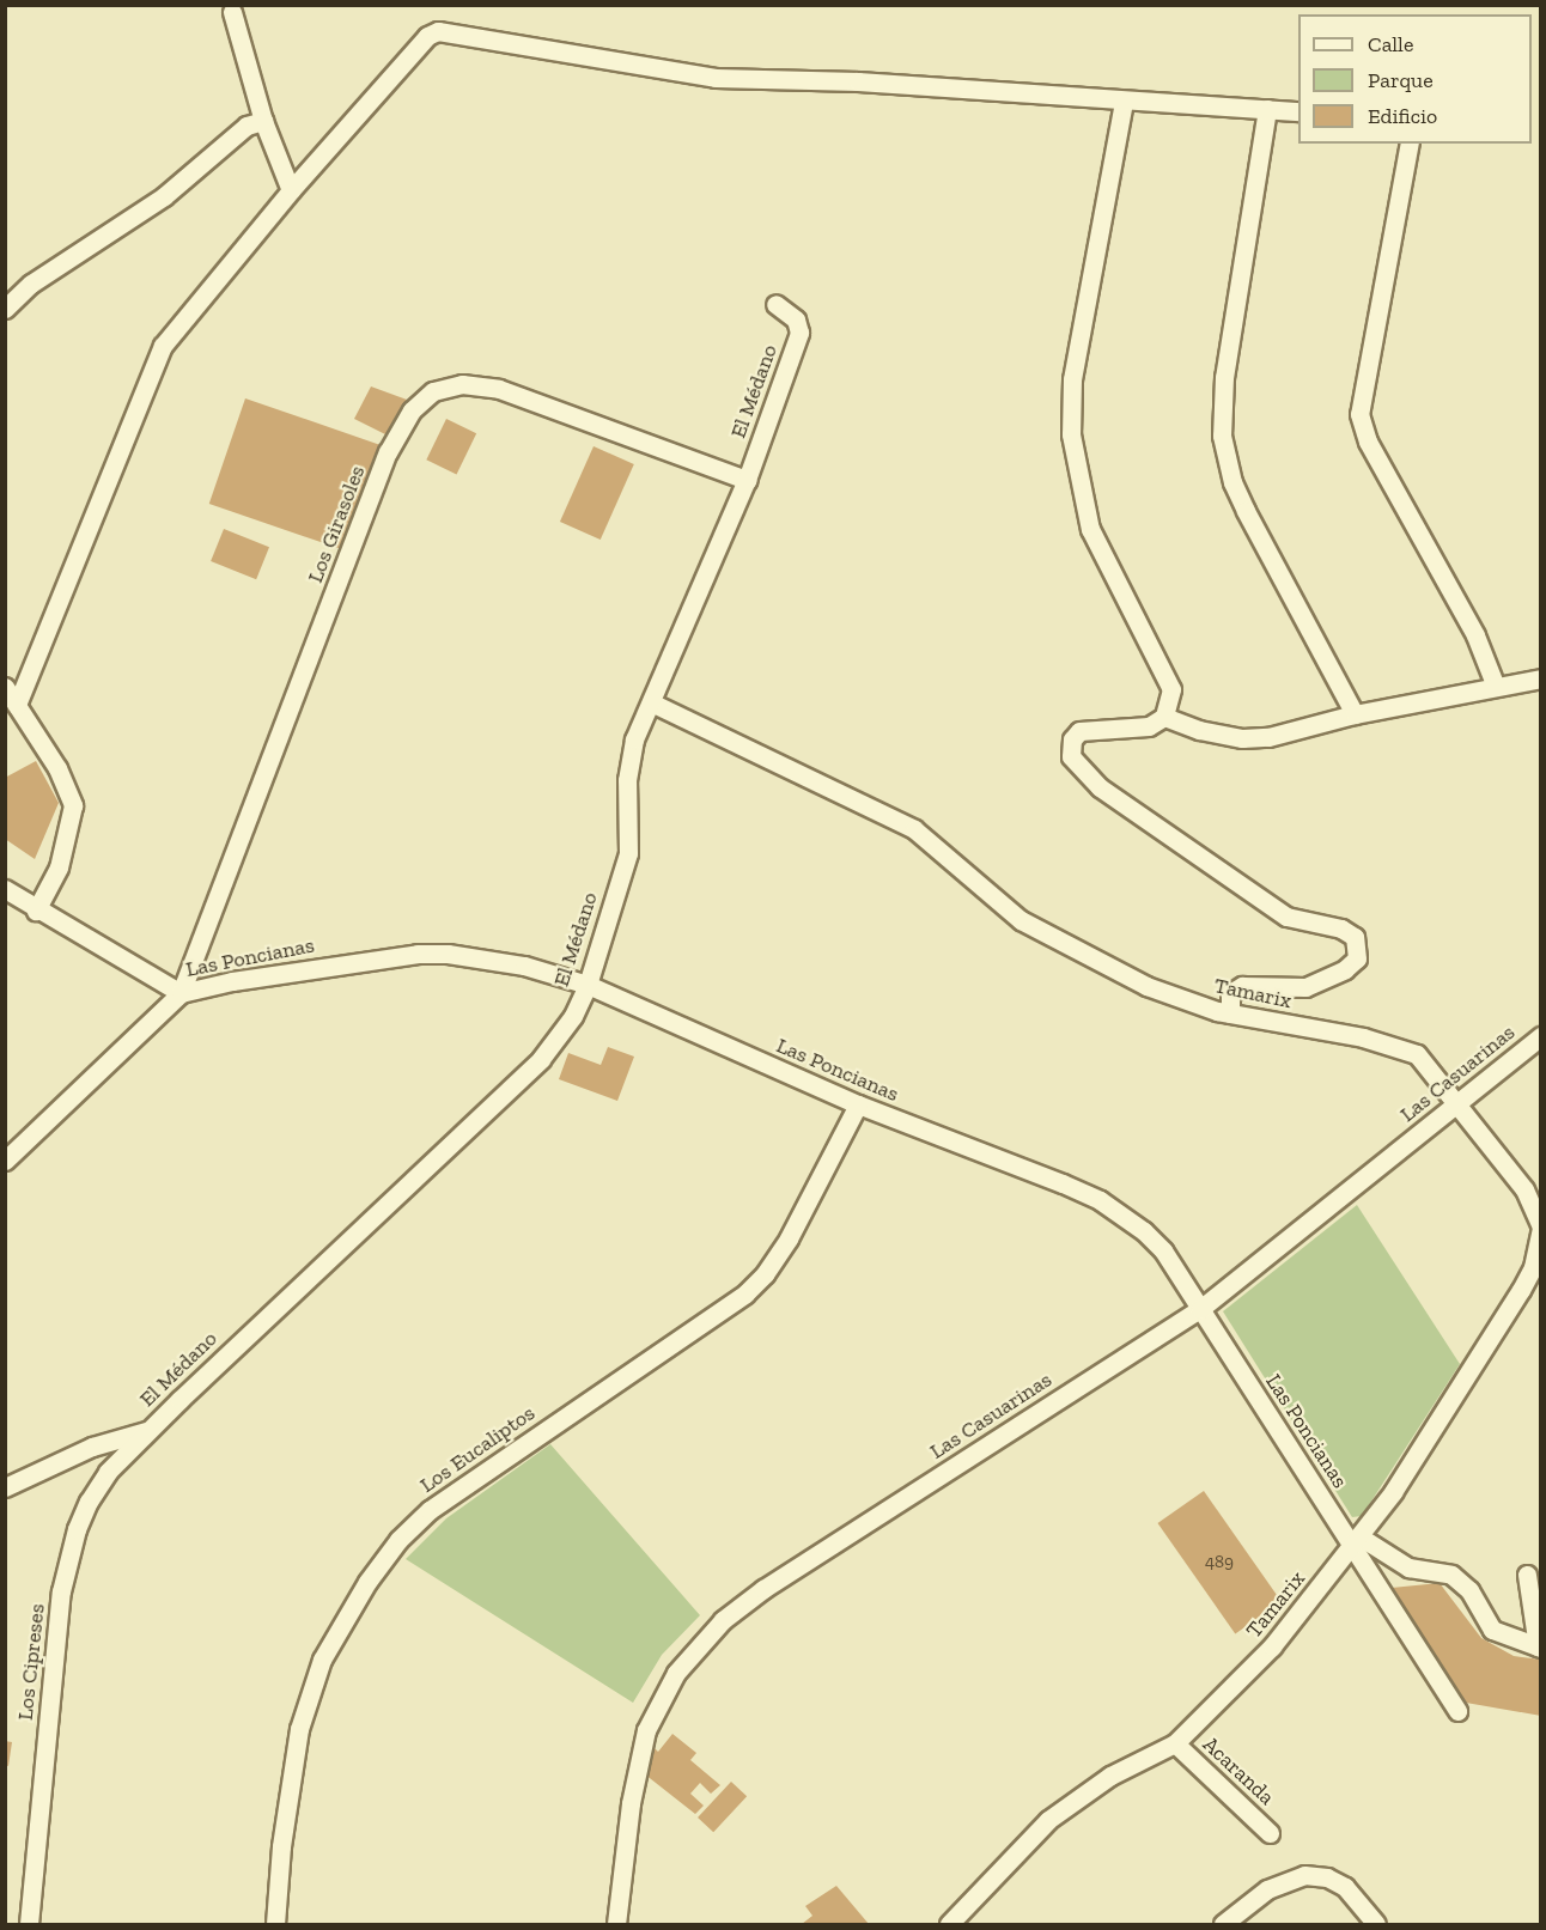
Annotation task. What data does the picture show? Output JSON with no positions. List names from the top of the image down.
{
  "streets": {
    "street": [
      "El Médano",
      "Los Girasoles",
      "Las Poncianas",
      "Tamarix",
      "Las Casuarinas",
      "Los Eucaliptos",
      "Los Cipreses",
      "Acaranda"
    ]
  },
  "crossings": [
    ["El Médano", "Los Girasoles"],
    ["El Médano", "Las Poncianas"],
    ["El Médano", "Tamarix"],
    ["El Médano", "Los Cipreses"],
    ["Los Girasoles", "Las Poncianas"],
    ["Las Poncianas", "Tamarix"],
    ["Las Poncianas", "Las Casuarinas"],
    ["Las Poncianas", "Los Eucaliptos"],
    ["Tamarix", "Las Casuarinas"],
    ["Tamarix", "Acaranda"]
  ],
  "house_numbers": ["489"],
  "legend": ["Calle", "Parque", "Edificio"]
}
